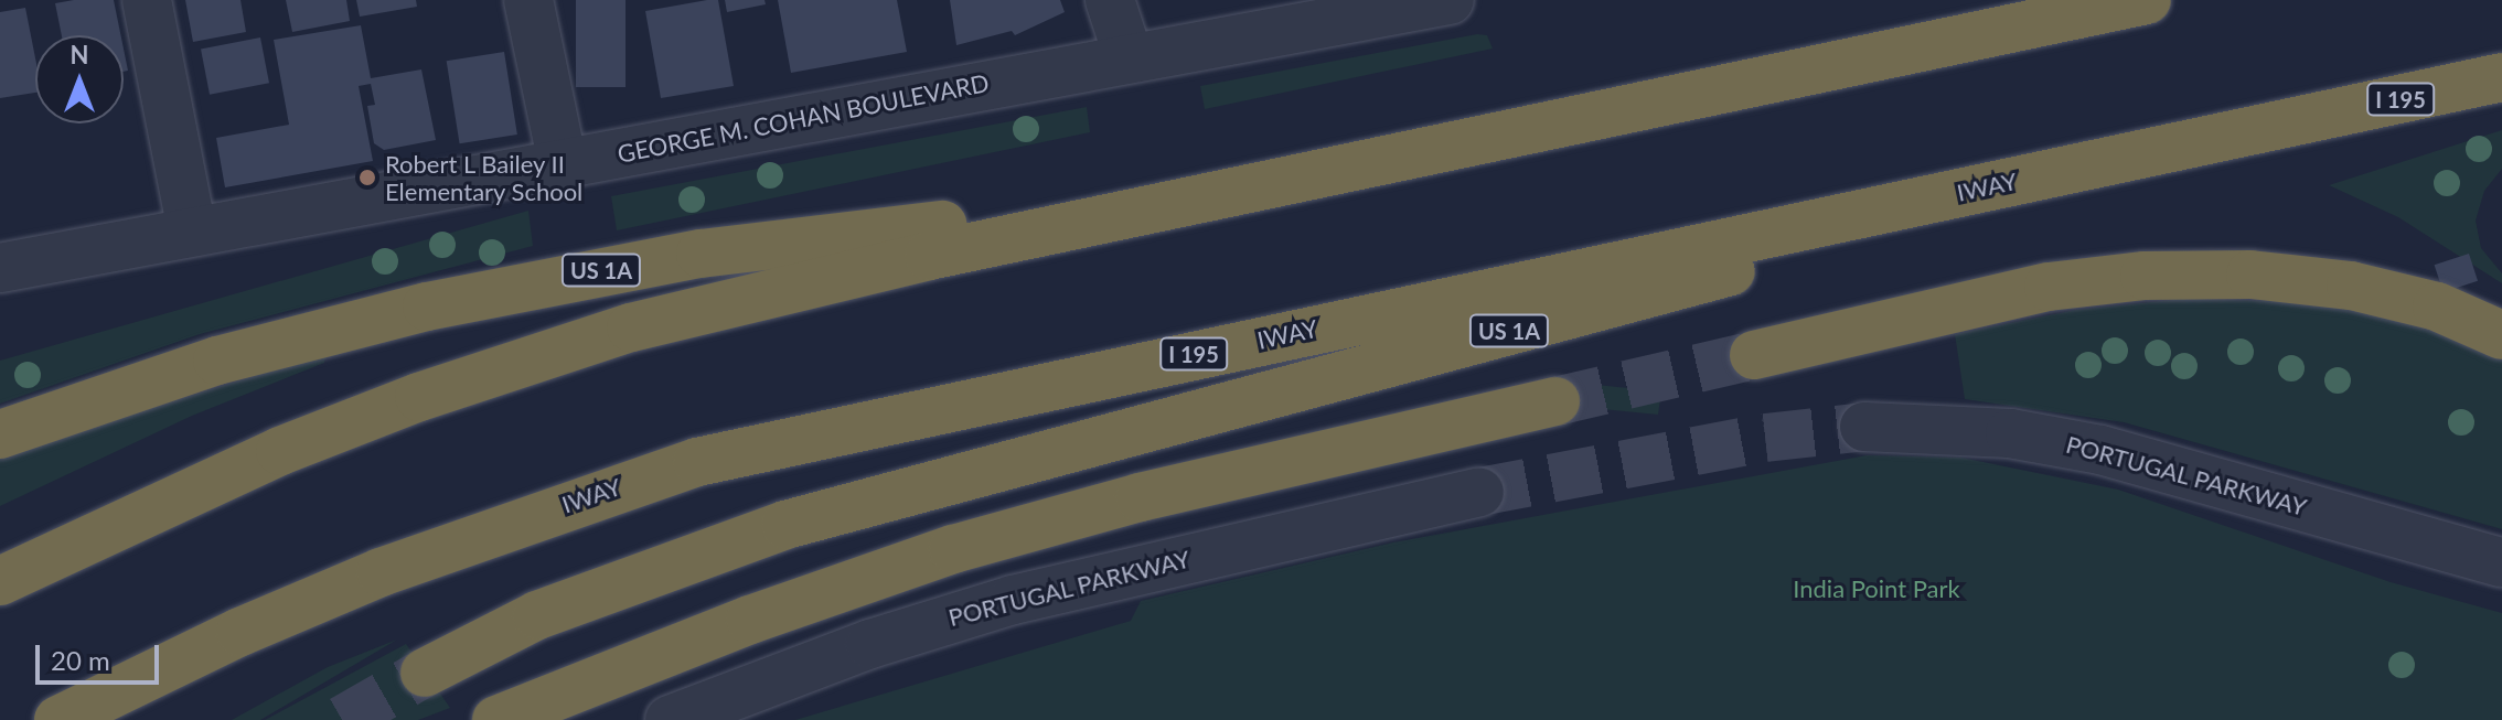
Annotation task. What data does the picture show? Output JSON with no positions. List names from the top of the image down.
{
  "streets": {
    "highway": ["I 195", "IWAY", "US 1A"],
    "street": ["GEORGE M. COHAN BOULEVARD", "PORTUGAL PARKWAY"]
  },
  "crossings": [
    ["IWAY", "US 1A"]
  ],
  "parks": ["India Point Park"],
  "places": ["Robert L Bailey II Elementary School"],
  "scale_bar": "20 m",
  "north": "top"
}
